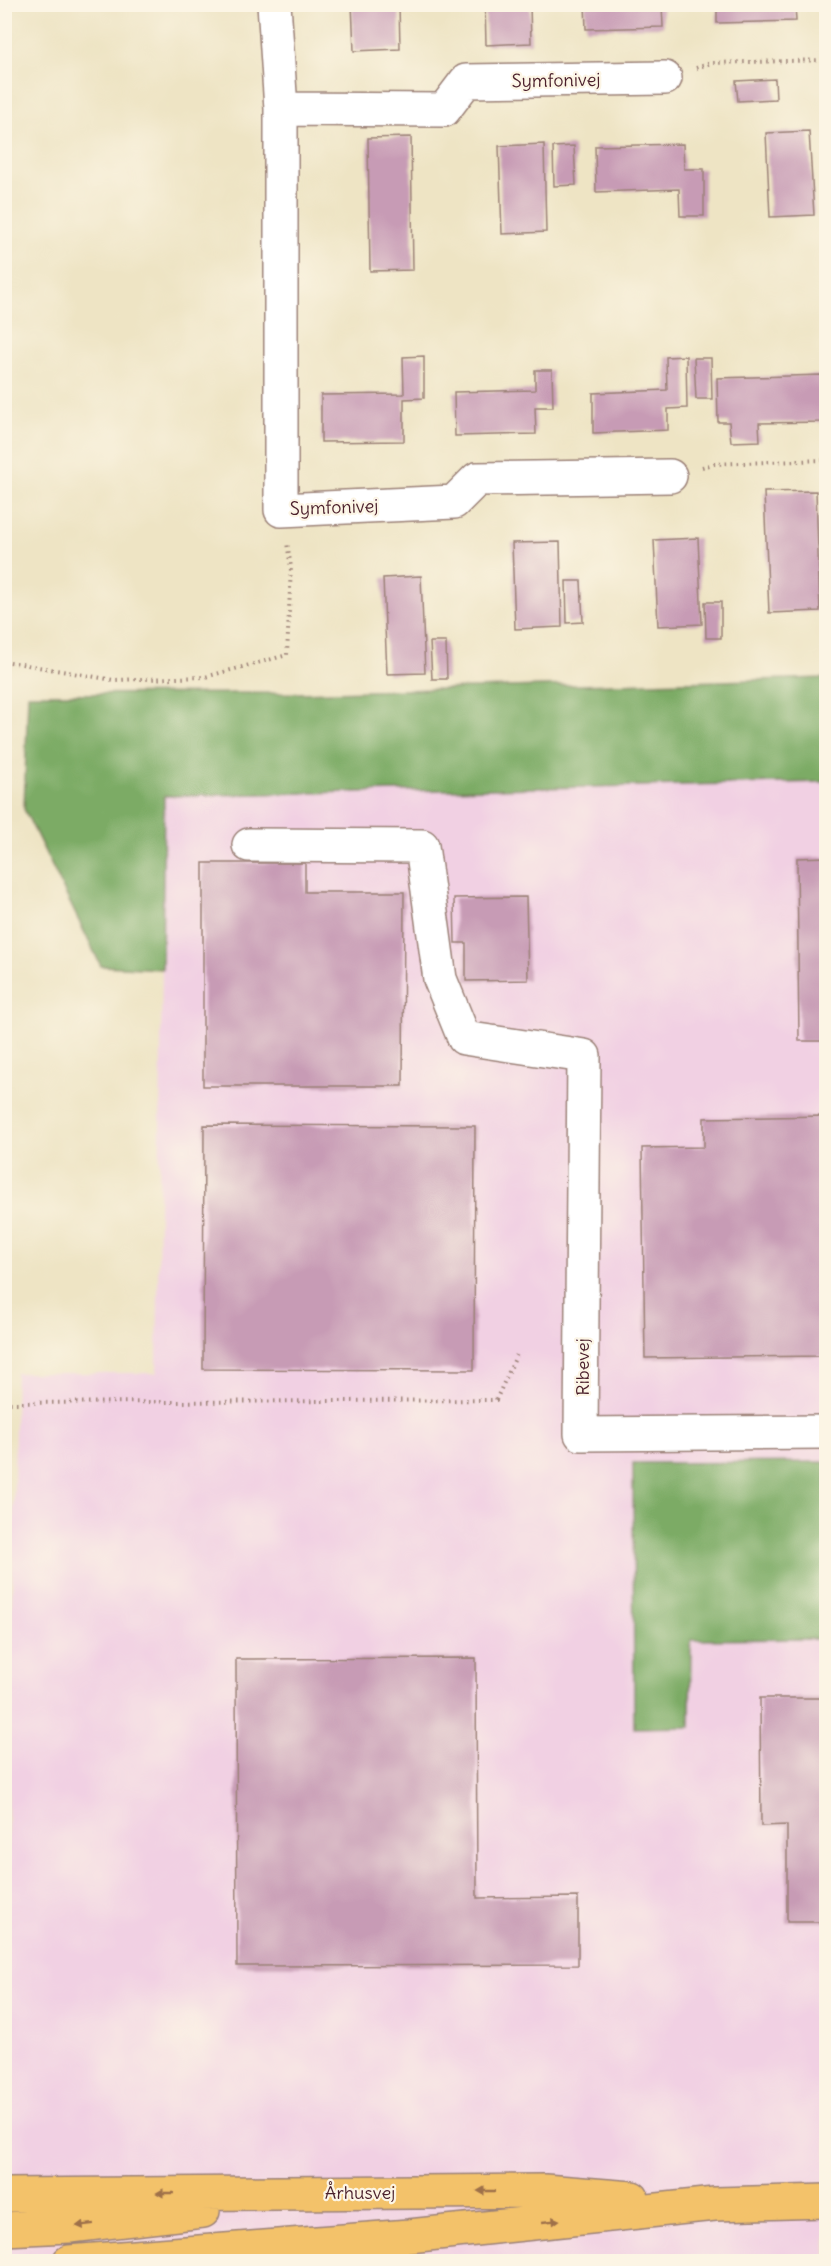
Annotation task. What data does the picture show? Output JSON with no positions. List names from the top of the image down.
{
  "streets": {
    "main road": ["Århusvej"],
    "street": ["Symfonivej", "Ribevej"]
  }
}
